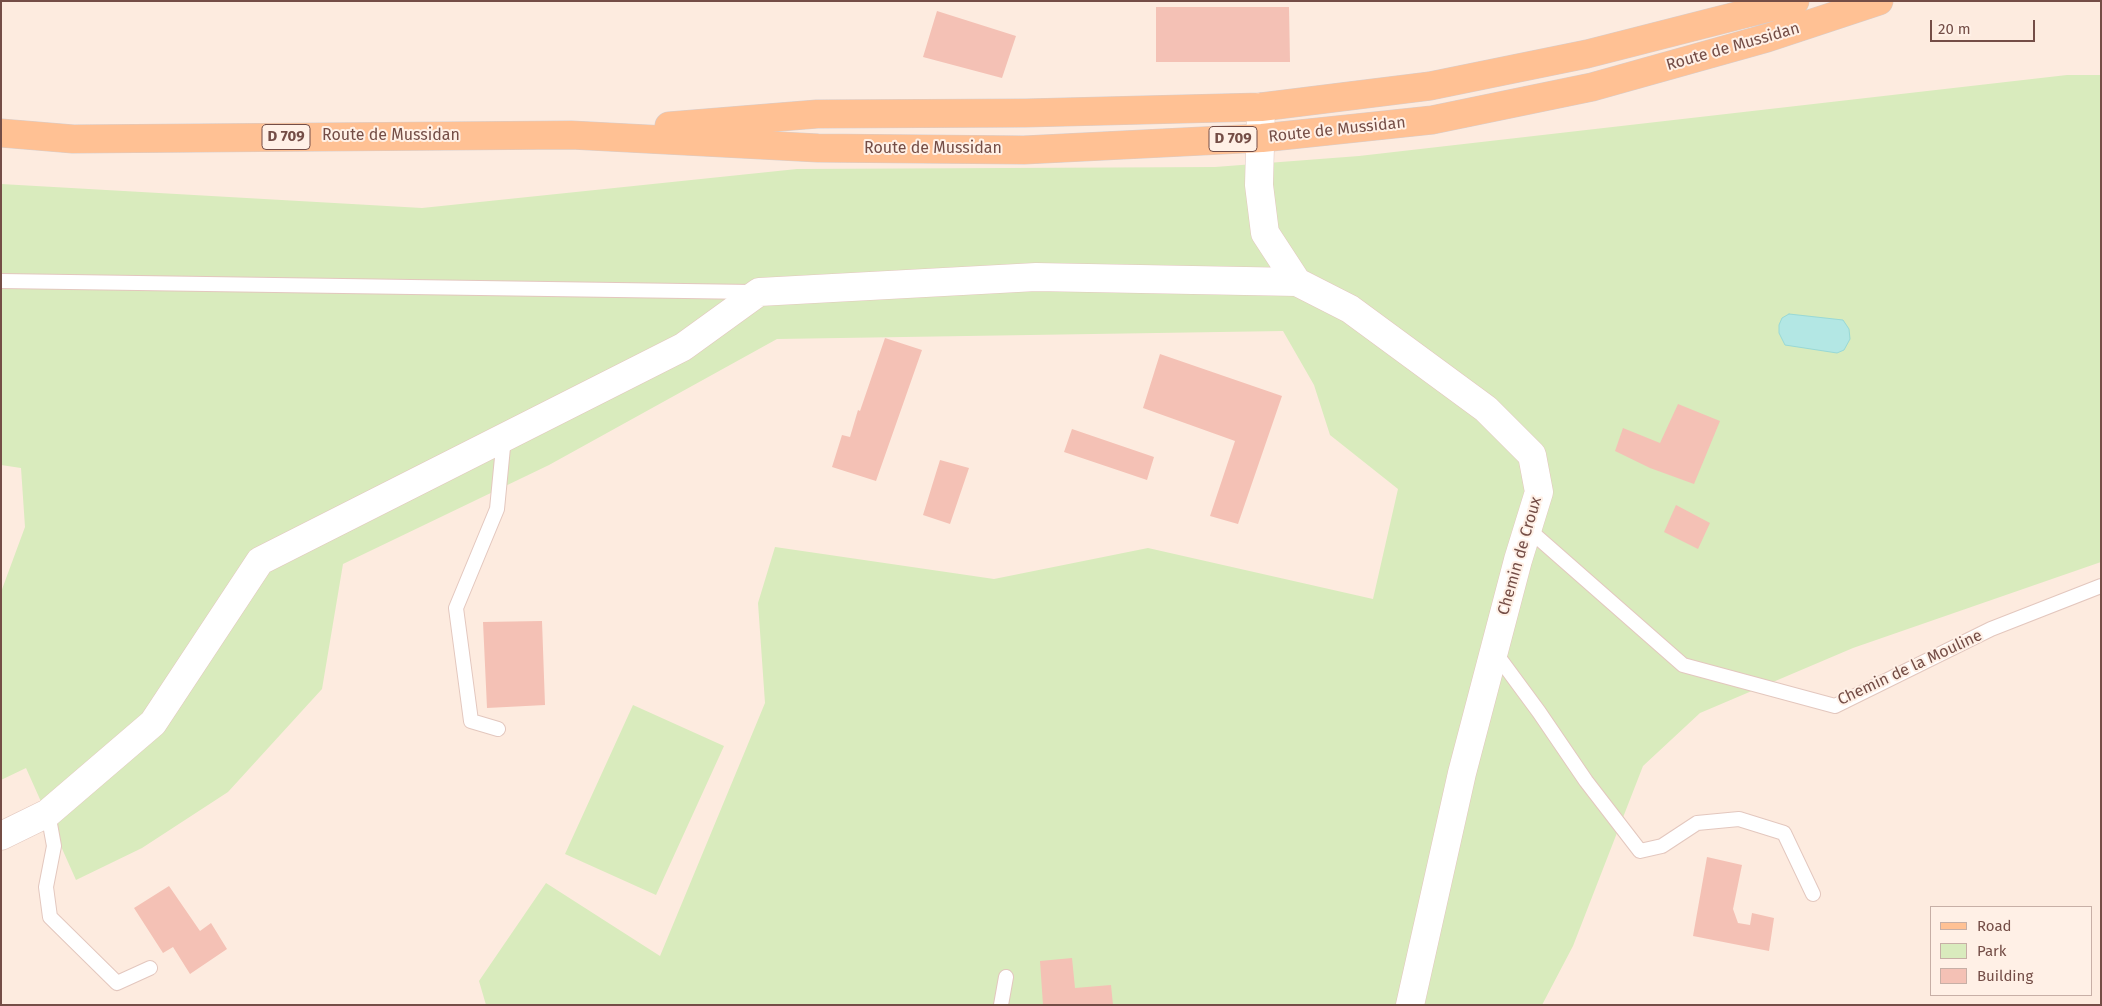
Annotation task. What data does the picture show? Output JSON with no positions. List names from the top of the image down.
{
  "streets": {
    "main road": ["Route de Mussidan", "D 709"],
    "street": ["Chemin de Croux"],
    "lane": ["Chemin de la Mouline"]
  },
  "crossings": [
    ["Route de Mussidan", "Chemin de Croux"],
    ["Chemin de Croux", "Chemin de la Mouline"]
  ],
  "legend": ["Road", "Park", "Building"],
  "scale_bar": "20 m"
}
